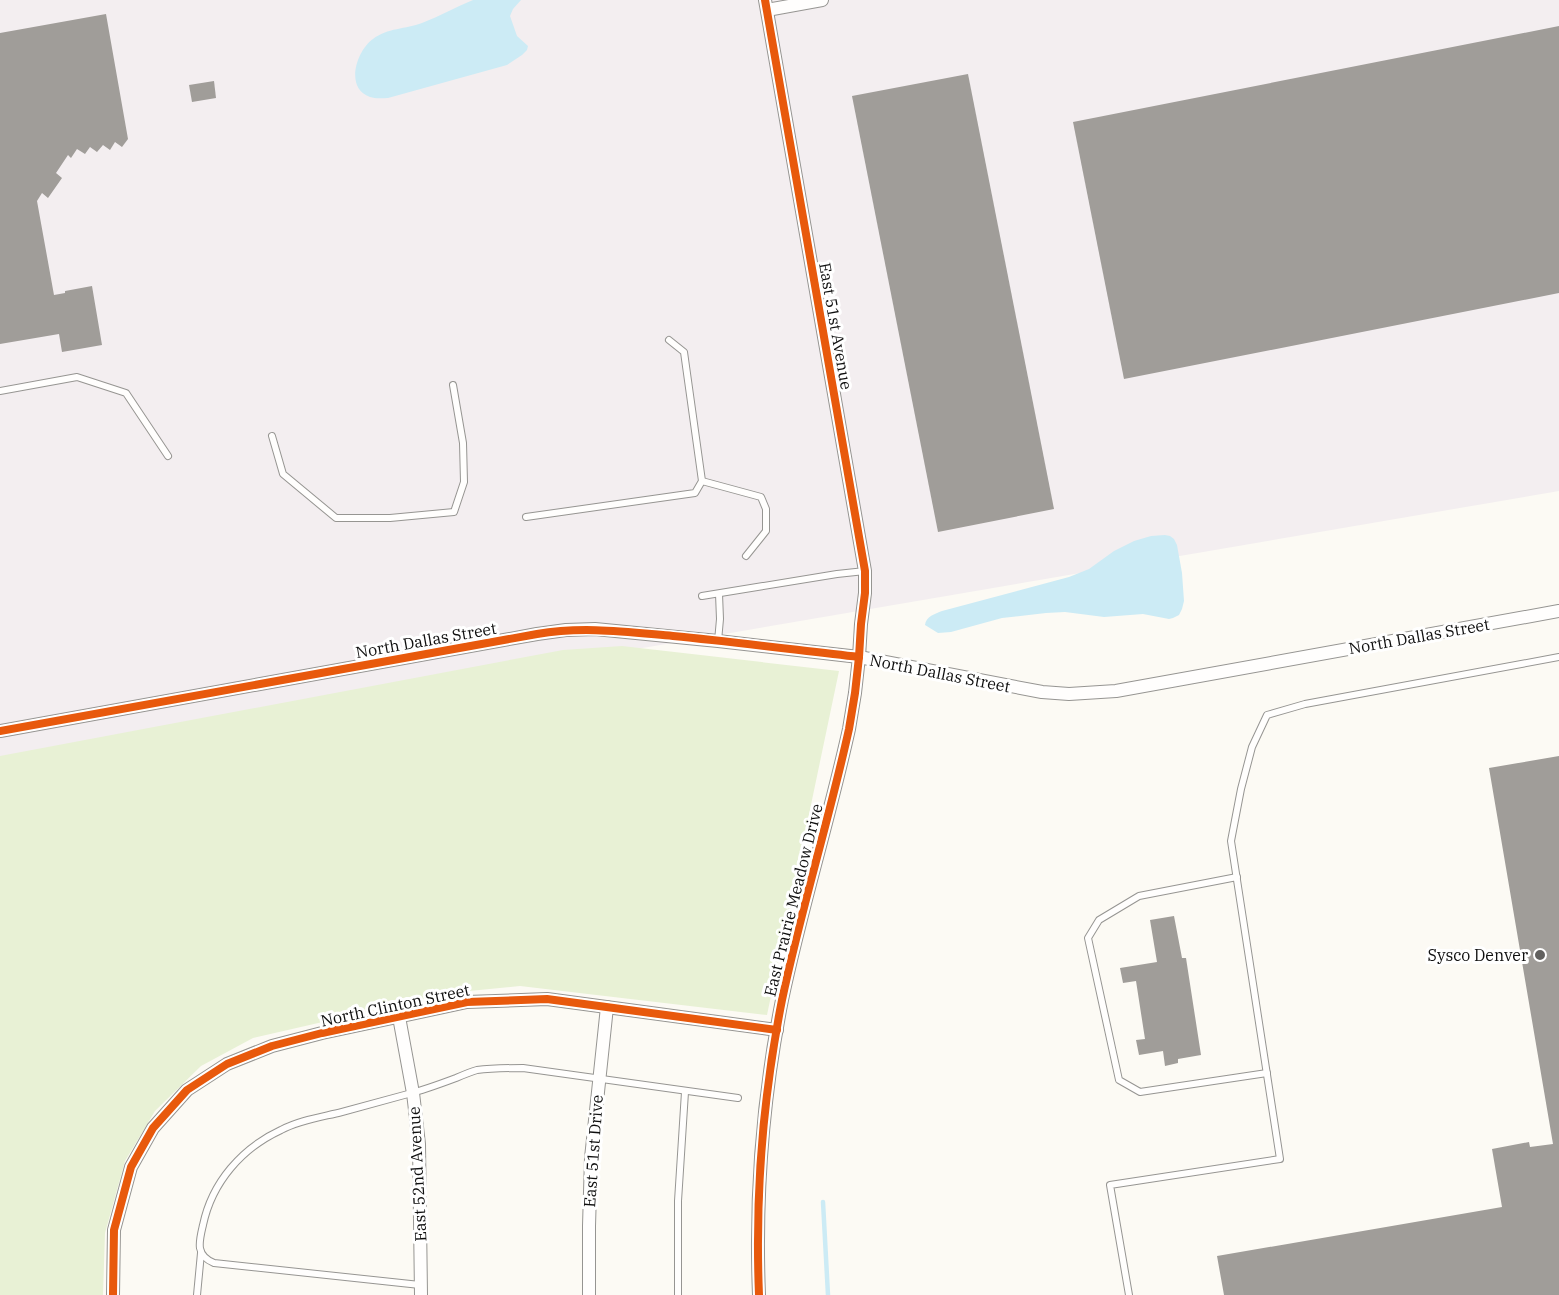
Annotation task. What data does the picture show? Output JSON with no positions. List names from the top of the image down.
{
  "streets": {
    "street": [
      "East 51st Avenue",
      "North Dallas Street",
      "East Prairie Meadow Drive",
      "North Clinton Street",
      "East 51st Drive",
      "East 52nd Avenue"
    ]
  },
  "crossings": [
    ["East 51st Avenue", "North Dallas Street"],
    ["East 51st Avenue", "East Prairie Meadow Drive"],
    ["North Dallas Street", "East Prairie Meadow Drive"],
    ["East Prairie Meadow Drive", "North Clinton Street"],
    ["North Clinton Street", "East 51st Drive"],
    ["North Clinton Street", "East 52nd Avenue"]
  ],
  "places": ["Sysco Denver"]
}
